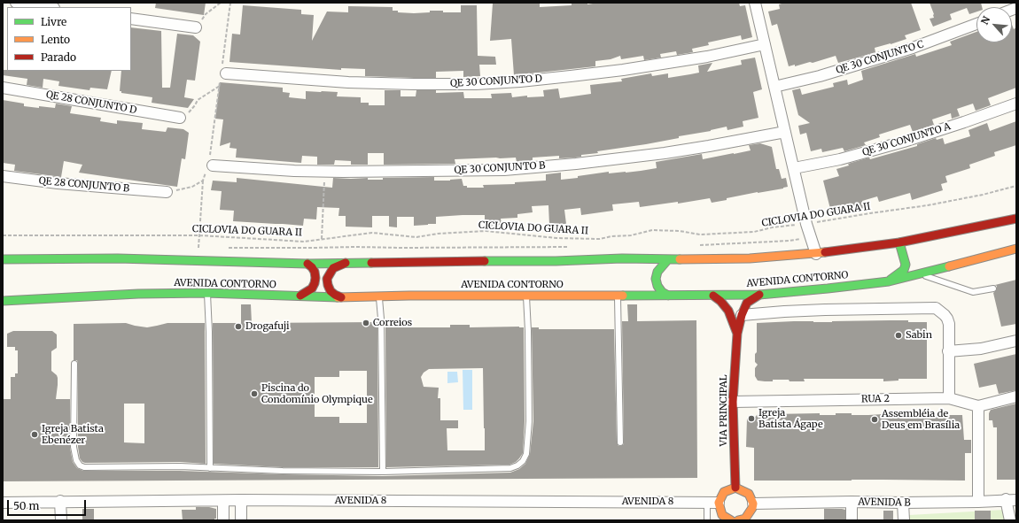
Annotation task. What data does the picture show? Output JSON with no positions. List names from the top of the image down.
{
  "streets": {
    "main road": ["AVENIDA CONTORNO", "VIA PRINCIPAL"],
    "street": [
      "QE 30 CONJUNTO C",
      "QE 30 CONJUNTO D",
      "QE 28 CONJUNTO D",
      "QE 30 CONJUNTO A",
      "QE 30 CONJUNTO B",
      "QE 28 CONJUNTO B",
      "RUA 2",
      "AVENIDA 8",
      "AVENIDA B"
    ],
    "path": ["CICLOVIA DO GUARA II"]
  },
  "crossings": [
    ["AVENIDA CONTORNO", "VIA PRINCIPAL"],
    ["RUA 2", "VIA PRINCIPAL"]
  ],
  "places": [
    "Correios",
    "Drogafuji",
    "Sabin",
    "Piscina do Condomínio Olympique",
    "Igreja Batista Ágape",
    "Assembléia de Deus em Brasília",
    "Igreja Batista Ebenézer"
  ],
  "legend": ["Livre", "Lento", "Parado"],
  "scale_bar": "50 m",
  "north": "top left"
}
